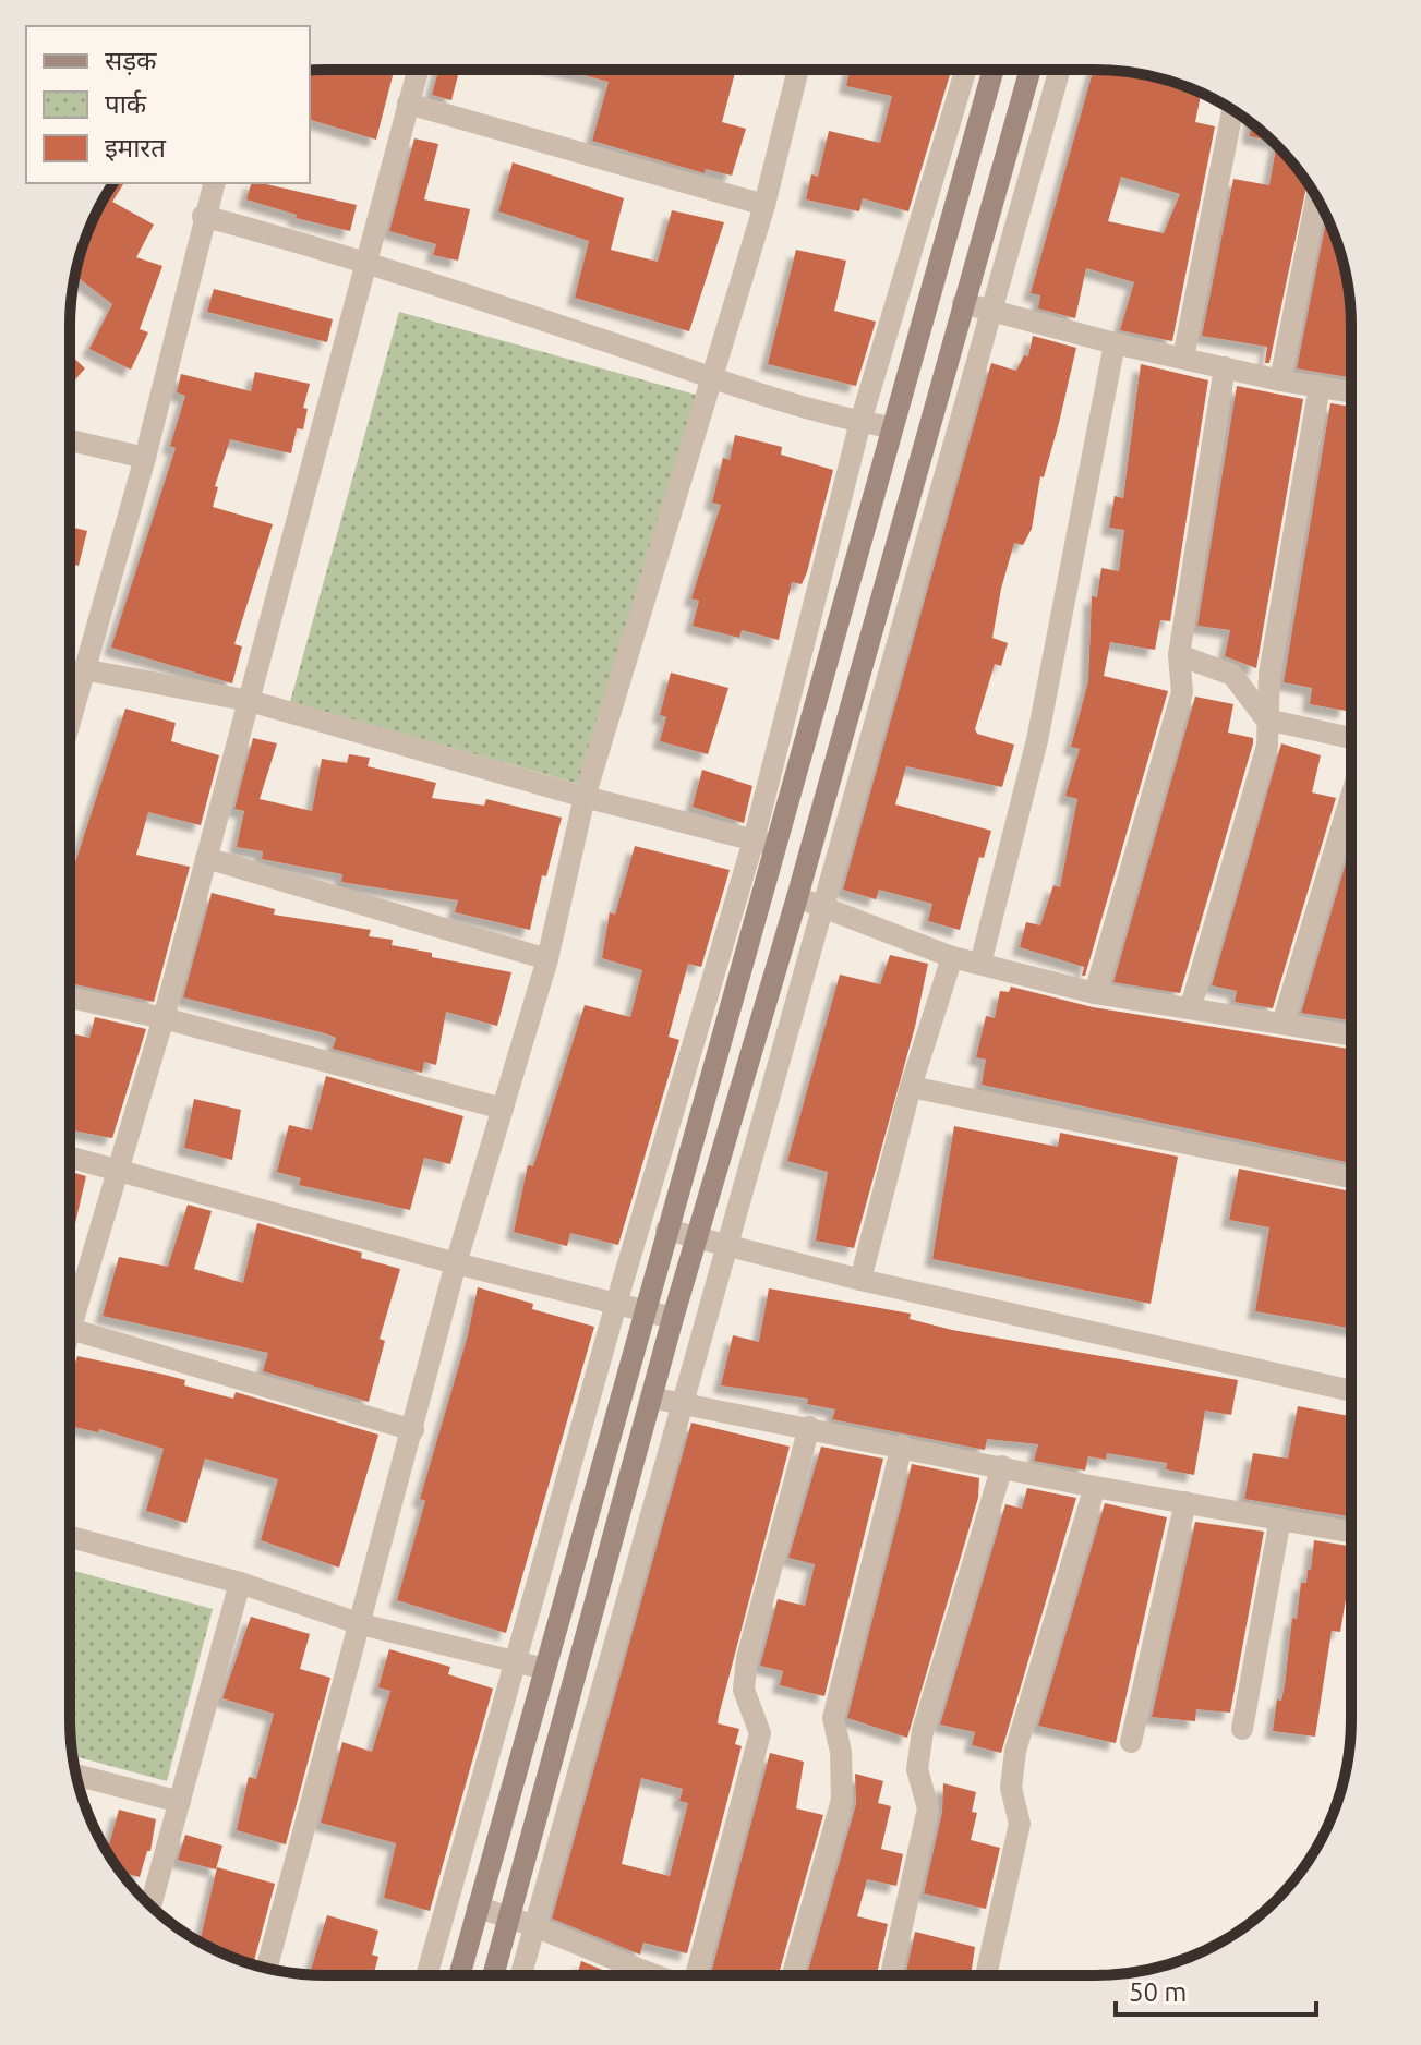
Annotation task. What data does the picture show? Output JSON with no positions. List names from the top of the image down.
{
  "legend": ["सड़क", "पार्क", "इमारत"],
  "scale_bar": "50 m"
}
